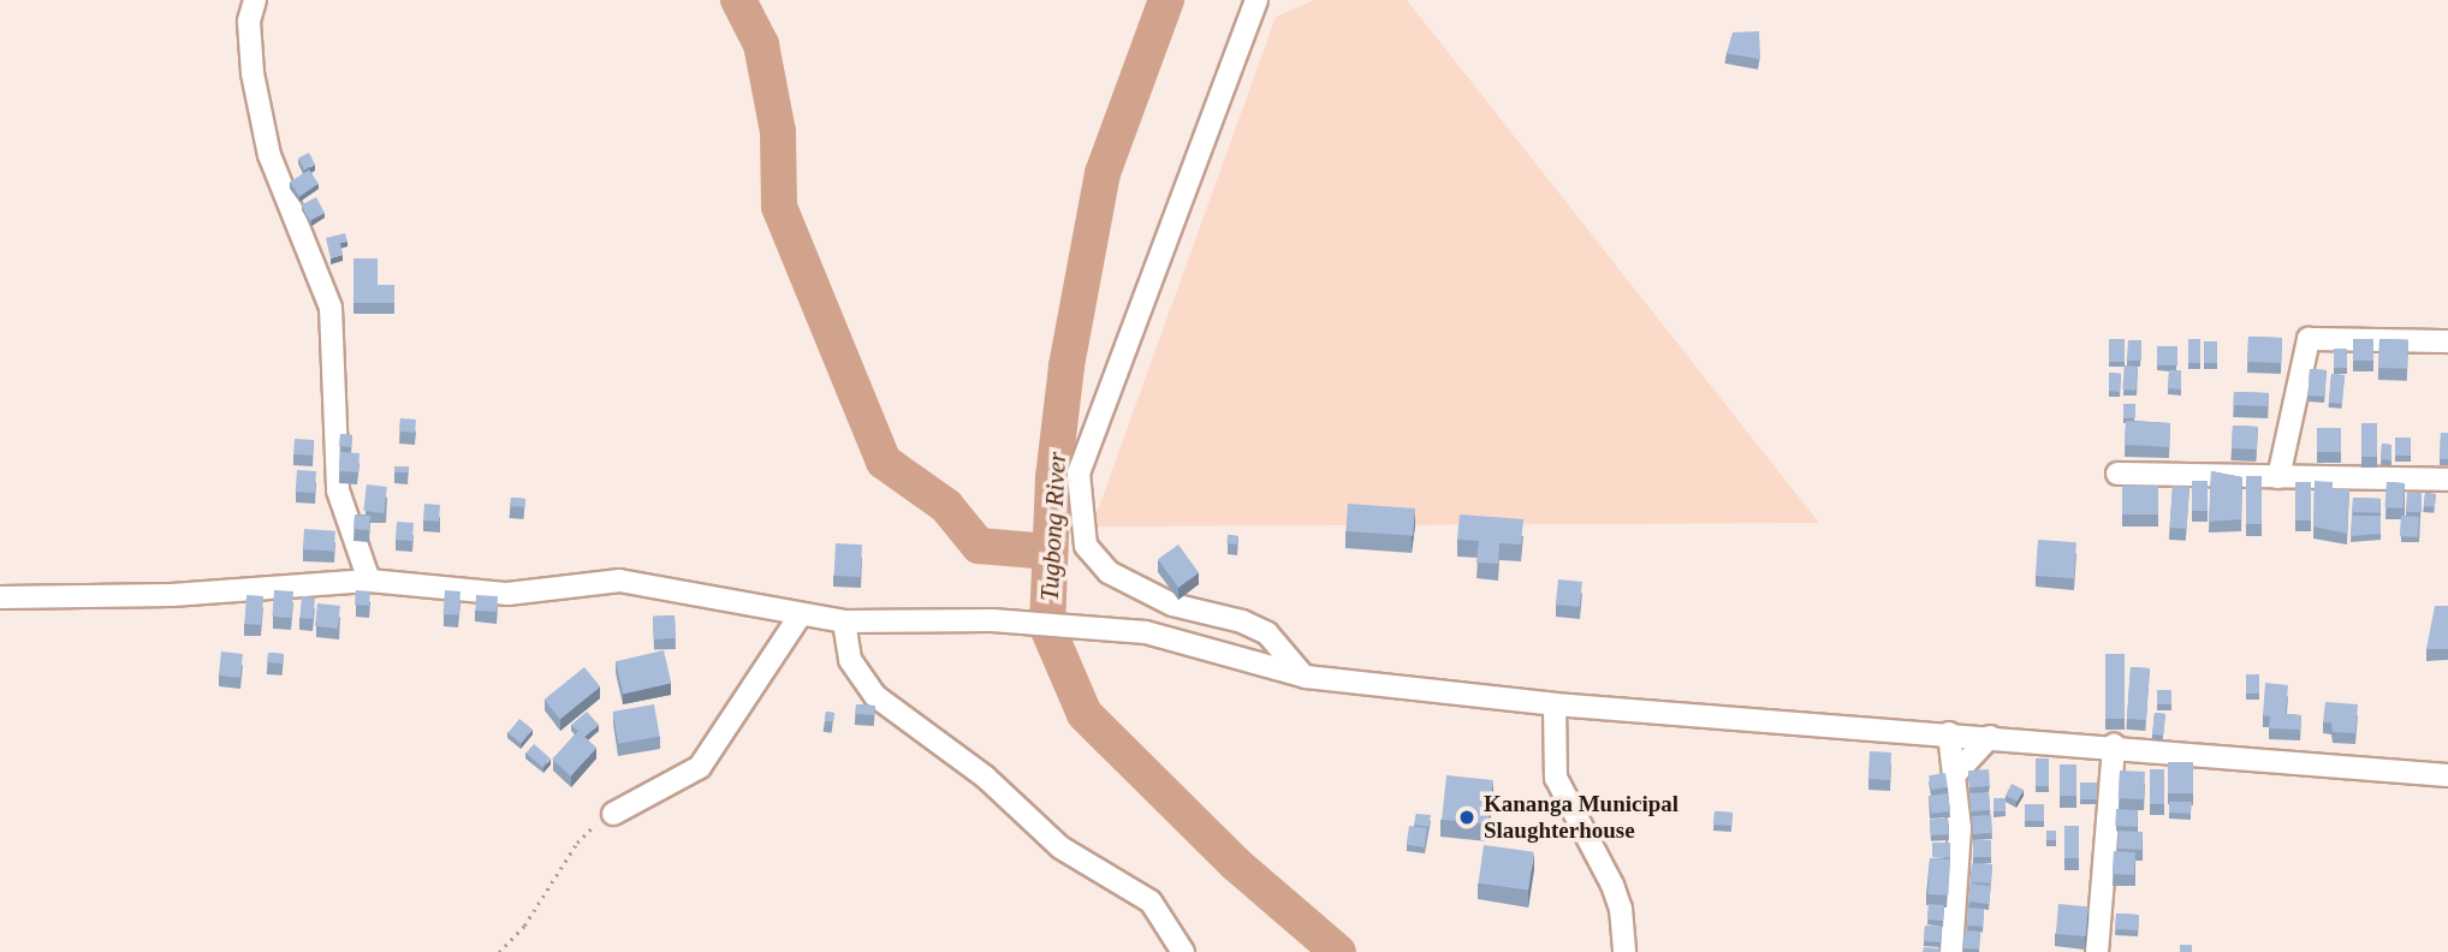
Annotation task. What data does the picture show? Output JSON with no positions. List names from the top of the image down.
{
  "water": ["Tugbong River"],
  "places": ["Kananga Municipal Slaughterhouse"]
}
